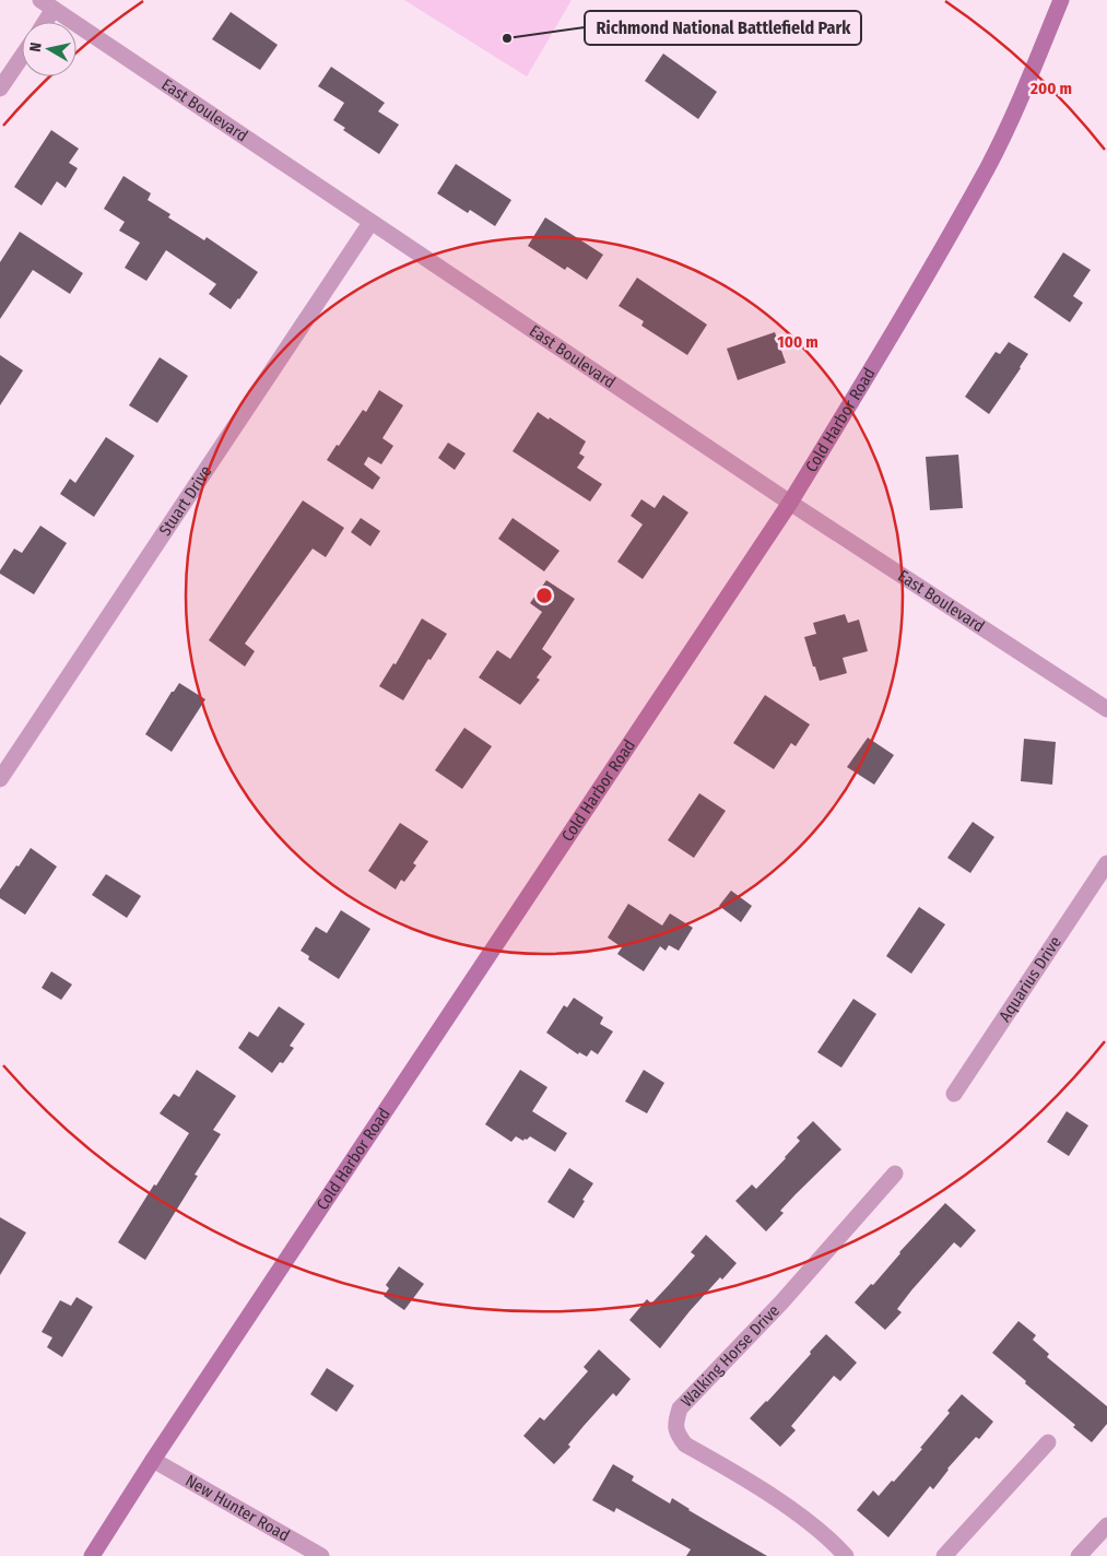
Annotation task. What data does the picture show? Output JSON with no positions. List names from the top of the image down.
{
  "streets": {
    "main road": ["Cold Harbor Road"],
    "street": [
      "East Boulevard",
      "Stuart Drive",
      "Aquarius Drive",
      "Walking Horse Drive",
      "New Hunter Road"
    ]
  },
  "crossings": [
    ["East Boulevard", "Cold Harbor Road"],
    ["East Boulevard", "Stuart Drive"],
    ["Cold Harbor Road", "New Hunter Road"]
  ],
  "places": ["Richmond National Battlefield Park"],
  "north": "left",
  "rings": ["200 m", "100 m"]
}
